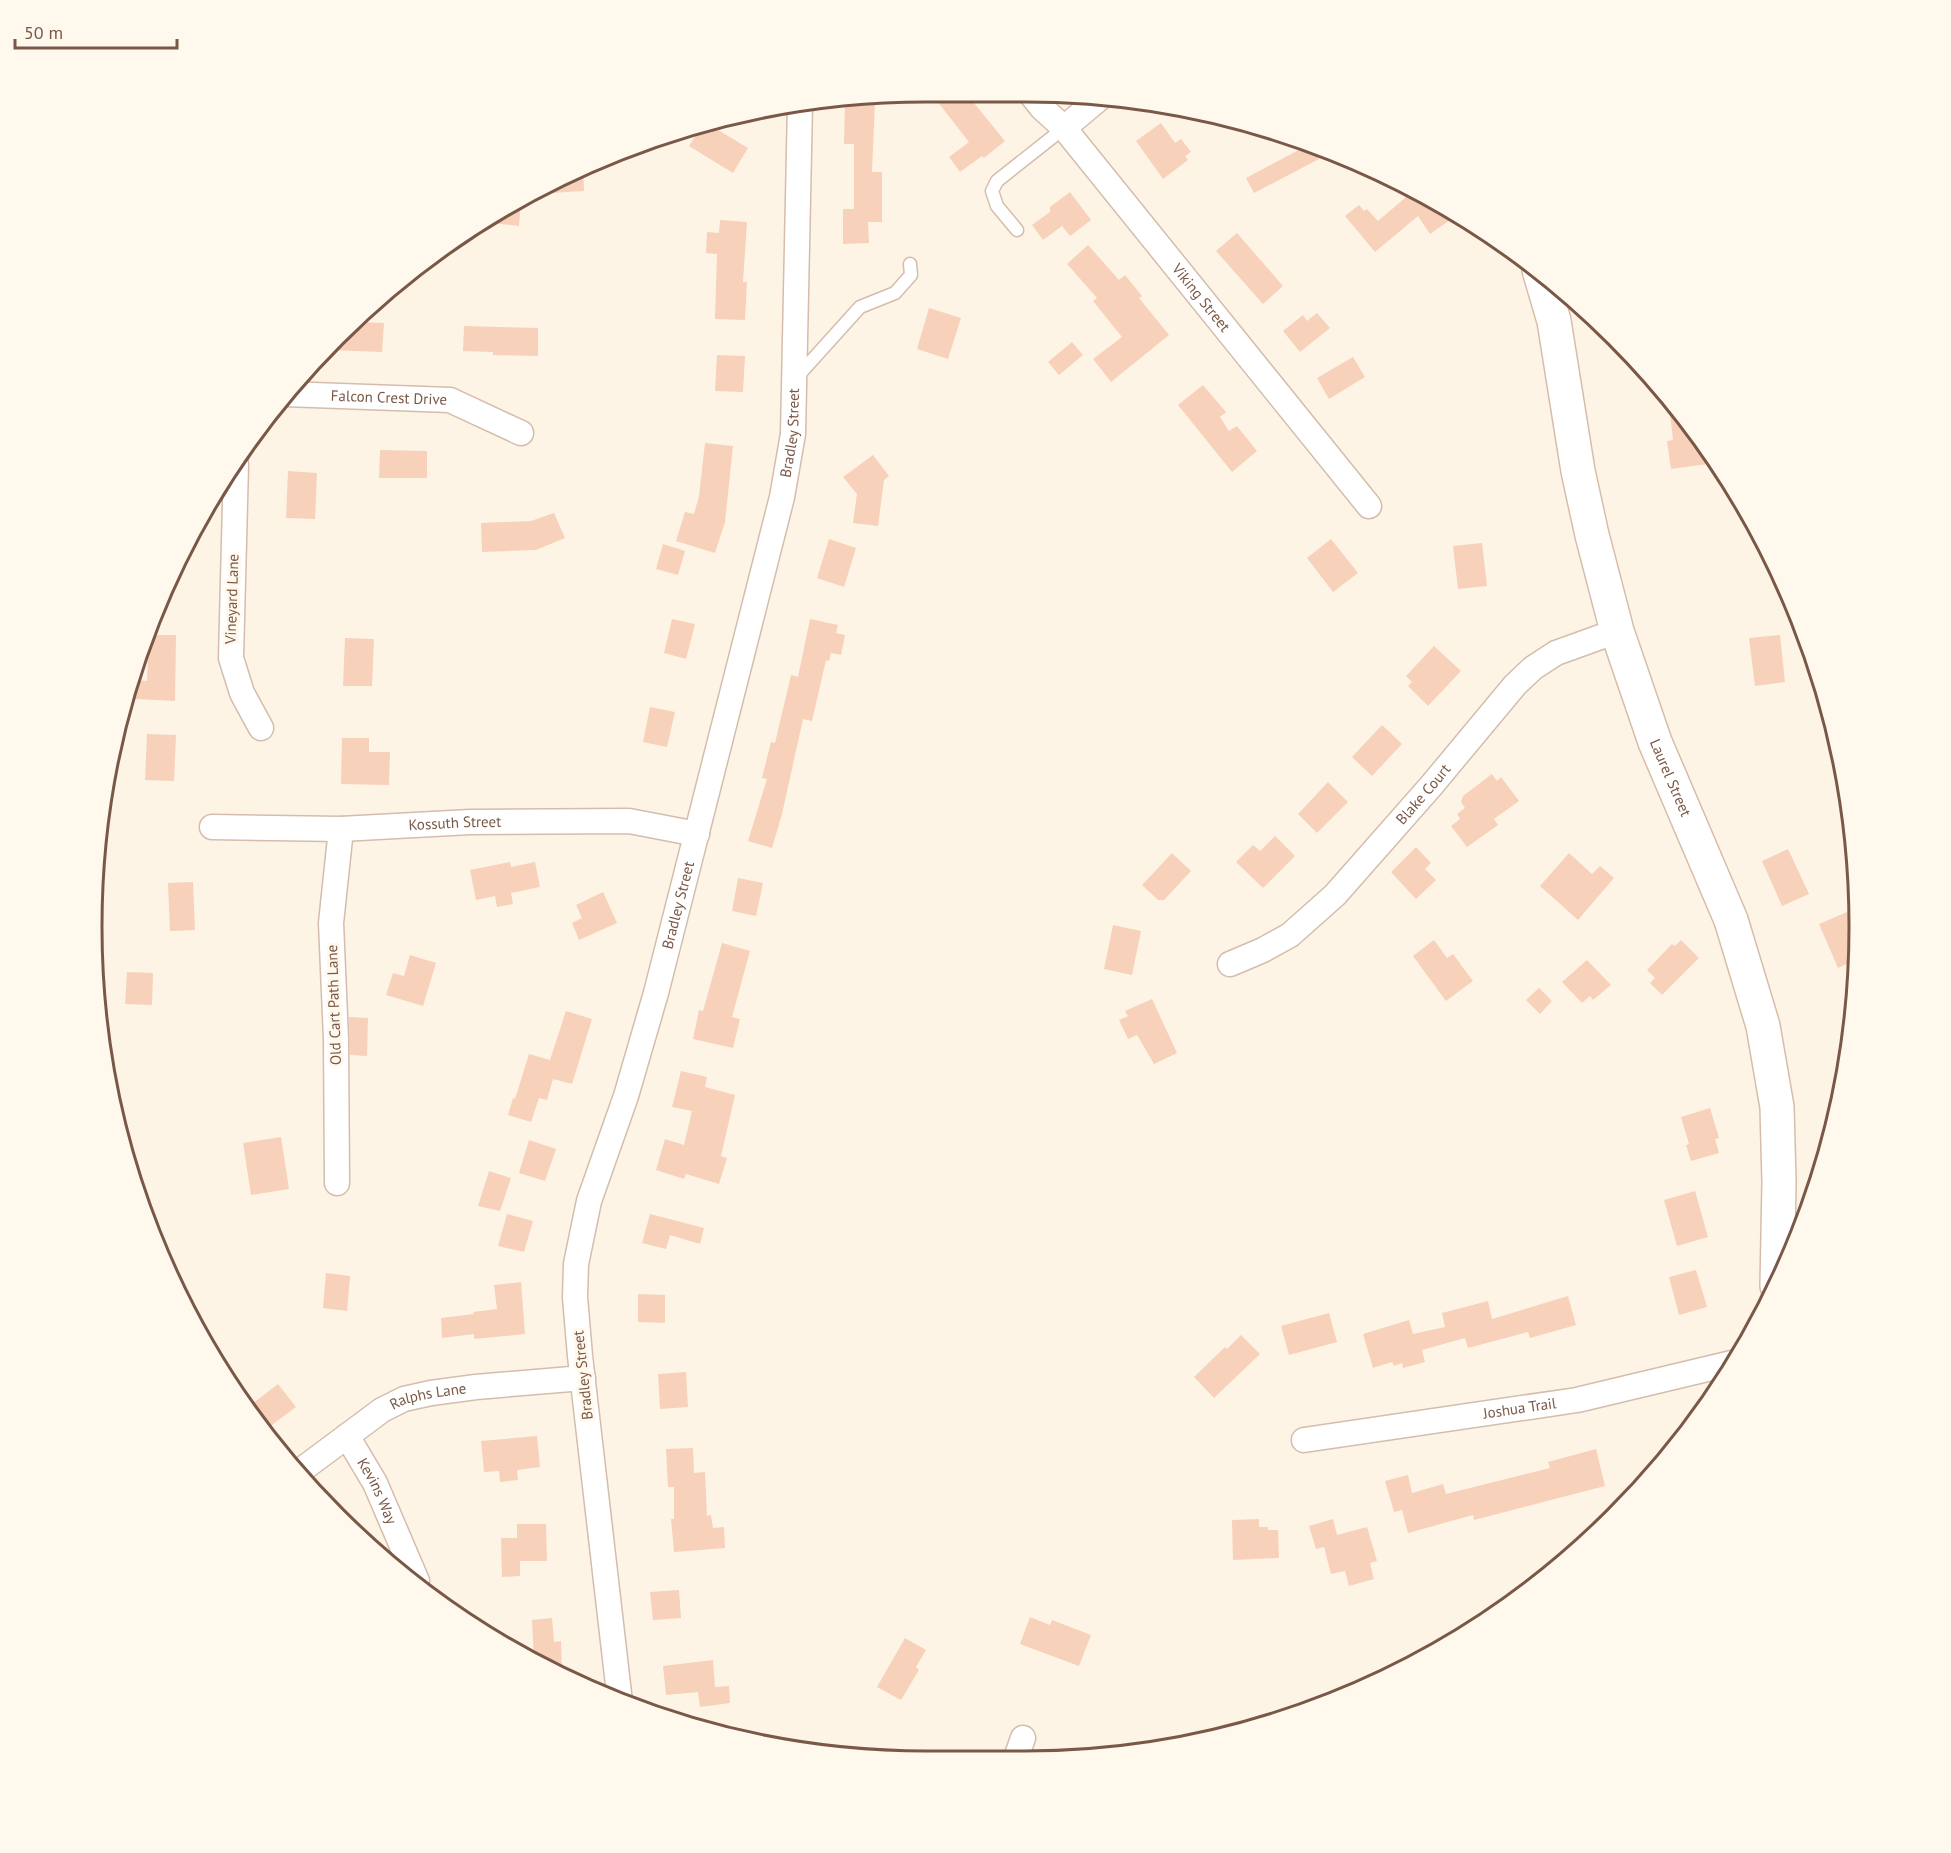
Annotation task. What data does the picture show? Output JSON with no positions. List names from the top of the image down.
{
  "streets": {
    "street": [
      "Viking Street",
      "Falcon Crest Drive",
      "Bradley Street",
      "Vineyard Lane",
      "Laurel Street",
      "Blake Court",
      "Kossuth Street",
      "Old Cart Path Lane",
      "Ralphs Lane",
      "Joshua Trail",
      "Kevins Way"
    ]
  },
  "crossings": [
    ["Bradley Street", "Kossuth Street"],
    ["Bradley Street", "Ralphs Lane"],
    ["Laurel Street", "Blake Court"],
    ["Kossuth Street", "Old Cart Path Lane"],
    ["Ralphs Lane", "Kevins Way"]
  ],
  "scale_bar": "50 m"
}
